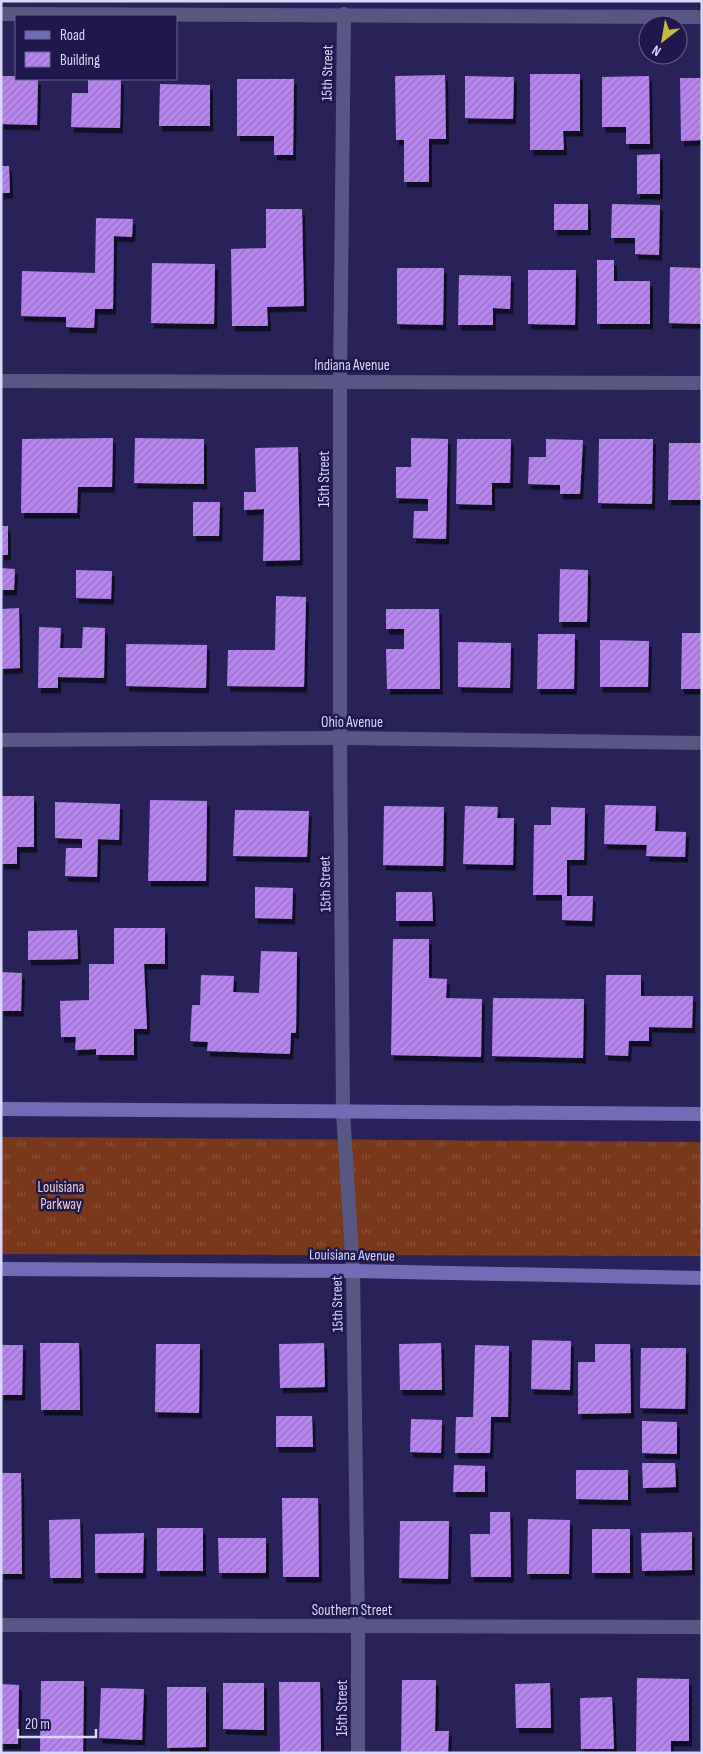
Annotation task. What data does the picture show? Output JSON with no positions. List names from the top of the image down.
{
  "streets": {
    "main road": ["Louisiana Avenue"],
    "street": [
      "15th Street",
      "Indiana Avenue",
      "Ohio Avenue",
      "Southern Street"
    ]
  },
  "crossings": [
    ["15th Street", "Indiana Avenue"],
    ["15th Street", "Ohio Avenue"],
    ["15th Street", "Louisiana Avenue"],
    ["15th Street", "Southern Street"]
  ],
  "parks": ["Louisiana Parkway"],
  "legend": ["Road", "Building"],
  "scale_bar": "20 m",
  "north": "bottom left"
}
